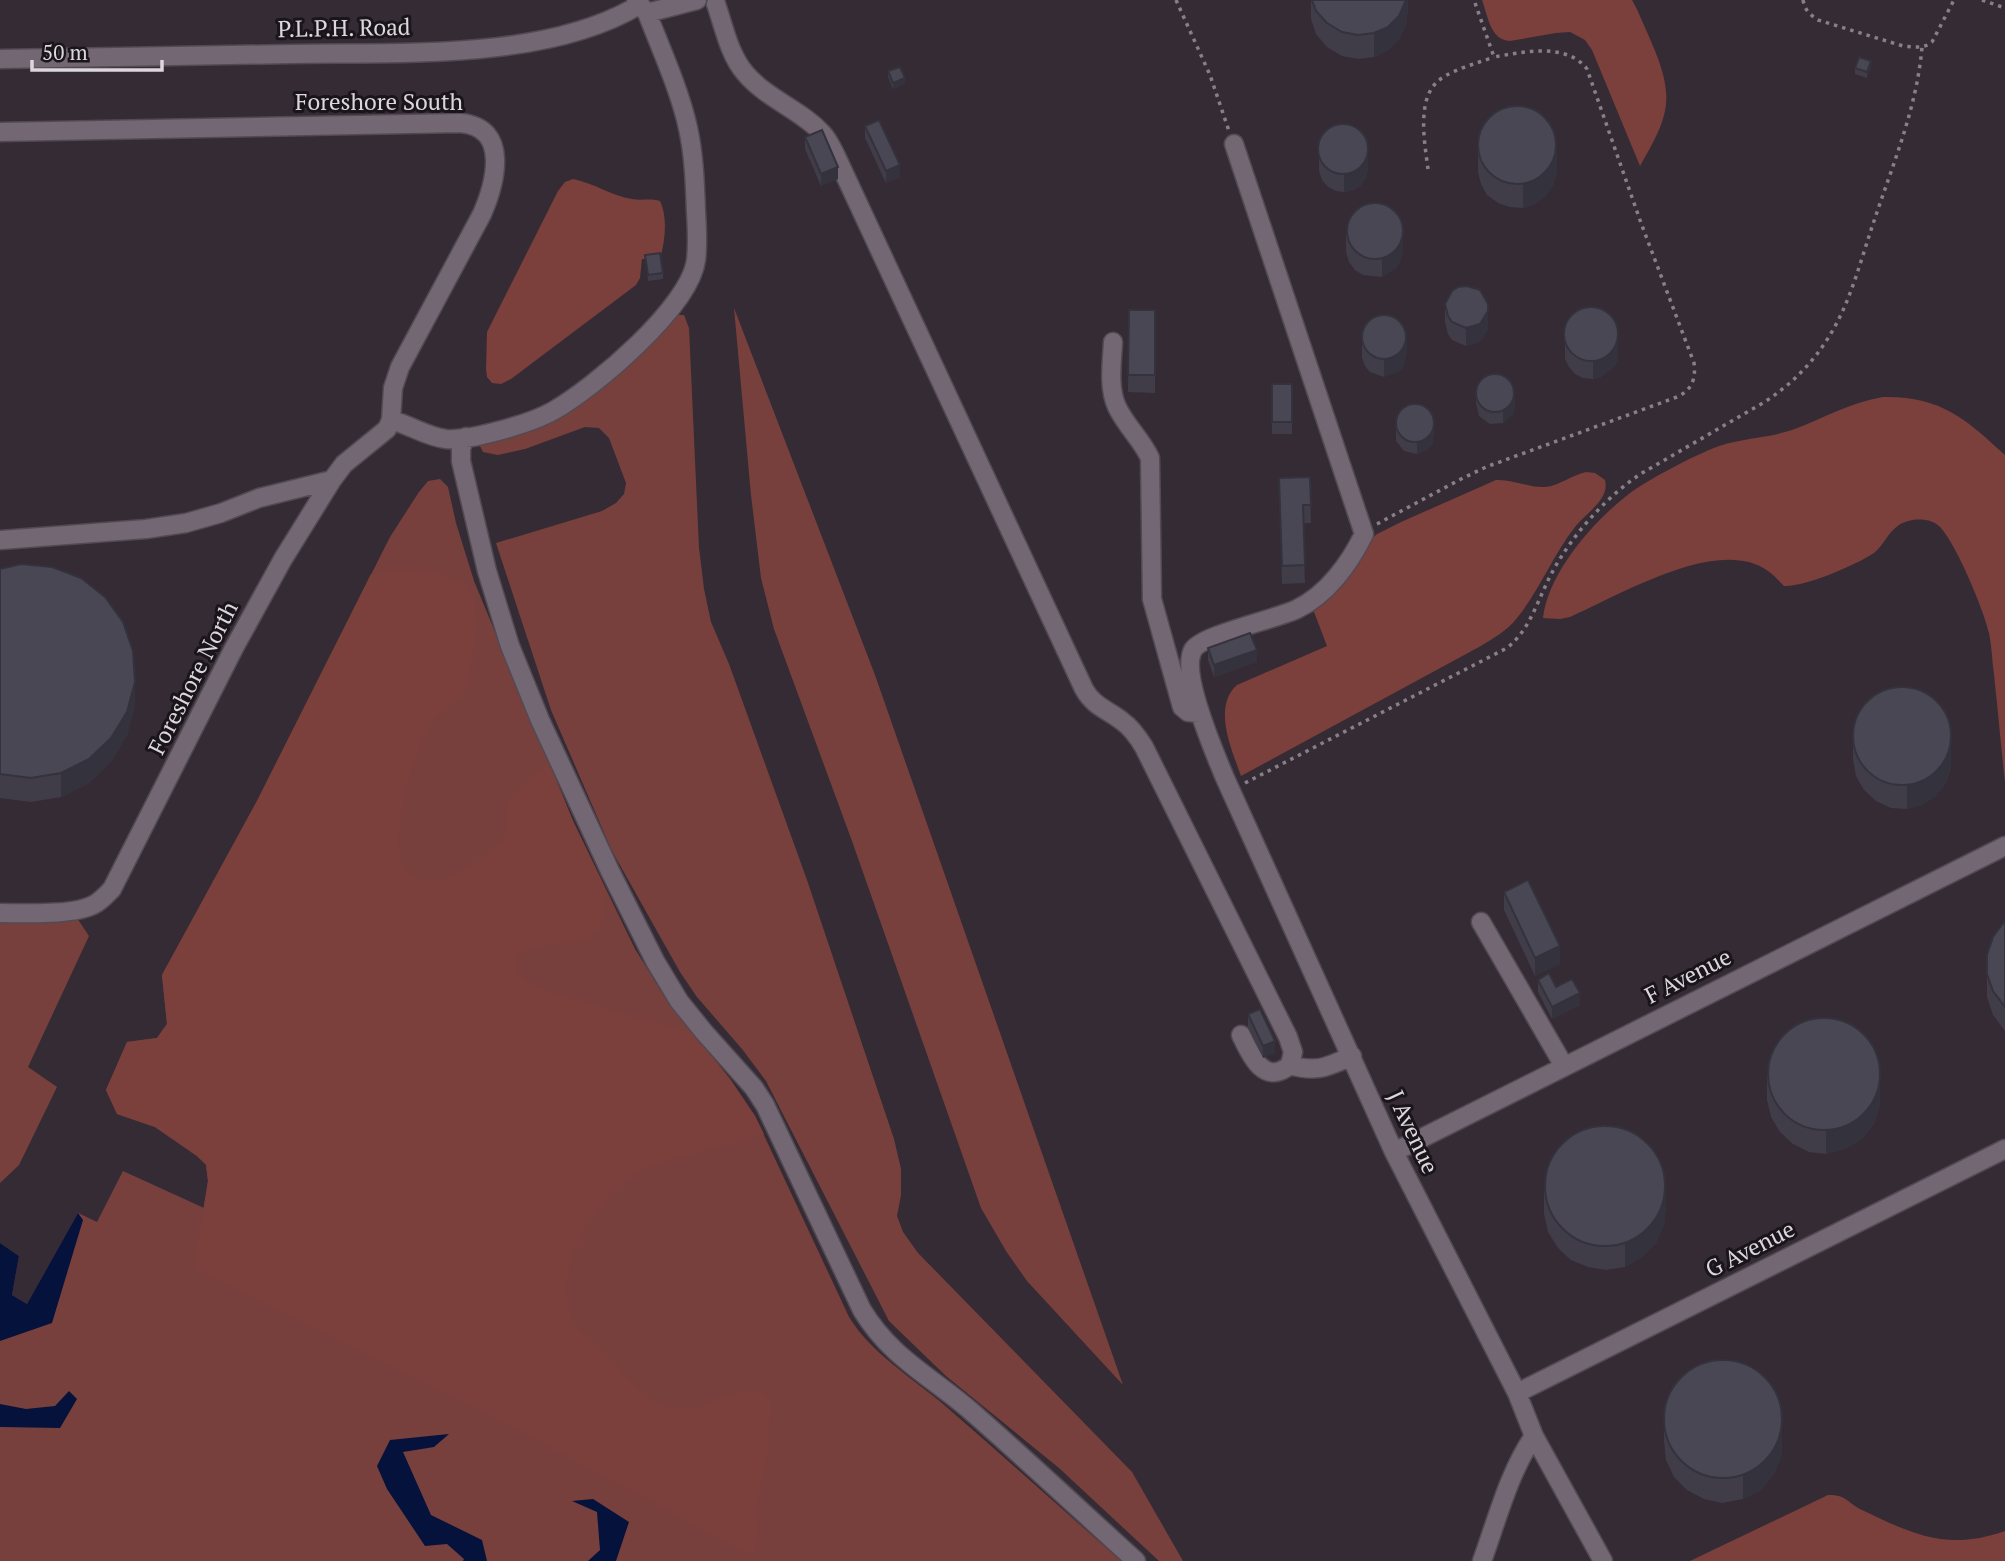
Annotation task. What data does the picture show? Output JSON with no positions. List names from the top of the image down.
{
  "streets": {
    "lane": [
      "P.L.P.H. Road",
      "Foreshore South",
      "Foreshore North",
      "F Avenue",
      "J Avenue",
      "G Avenue"
    ]
  },
  "crossings": [
    ["Foreshore South", "Foreshore North"],
    ["F Avenue", "J Avenue"],
    ["J Avenue", "G Avenue"]
  ],
  "scale_bar": "50 m"
}
